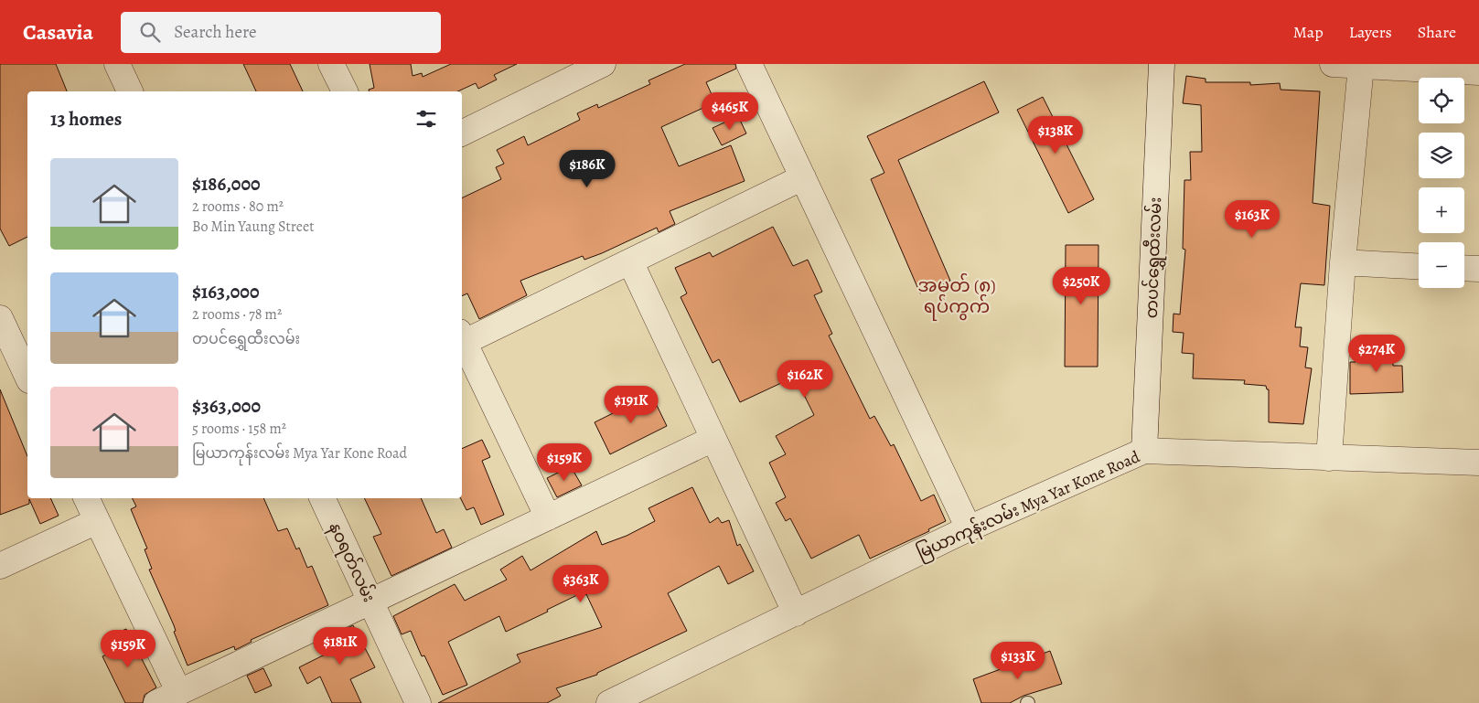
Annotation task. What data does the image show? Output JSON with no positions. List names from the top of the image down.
{
  "streets": {
    "street": ["တပင်ရွှေထီးလမ်း", "မြယာကုန်းလမ်း Mya Yar Kone Road", "နဝရတ်လမ်း"]
  },
  "crossings": [
    ["တပင်ရွှေထီးလမ်း", "မြယာကုန်းလမ်း Mya Yar Kone Road"]
  ],
  "districts": ["အမှတ် (၈) ရပ်ကွက်"],
  "page": {
    "header": "Casavia",
    "search": "Search here",
    "nav": ["Map", "Layers", "Share"],
    "map_buttons": ["+", "−"],
    "heading": "13 homes",
    "price": [
      "$465K",
      "$138K",
      "$186K",
      "$163K",
      "$250K",
      "$274K",
      "$162K",
      "$191K",
      "$159K",
      "$363K",
      "$181K",
      "$159K",
      "$133K"
    ],
    "list": [
      {
        "name": "$186,000",
        "note": "2 rooms · 80 m² · Bo Min Yaung Street"
      },
      {
        "name": "$163,000",
        "note": "2 rooms · 78 m² · တပင်ရွှေထီးလမ်း"
      },
      {
        "name": "$363,000",
        "note": "5 rooms · 158 m² · မြယာကုန်းလမ်း Mya Yar Kone Road"
      }
    ]
  }
}
